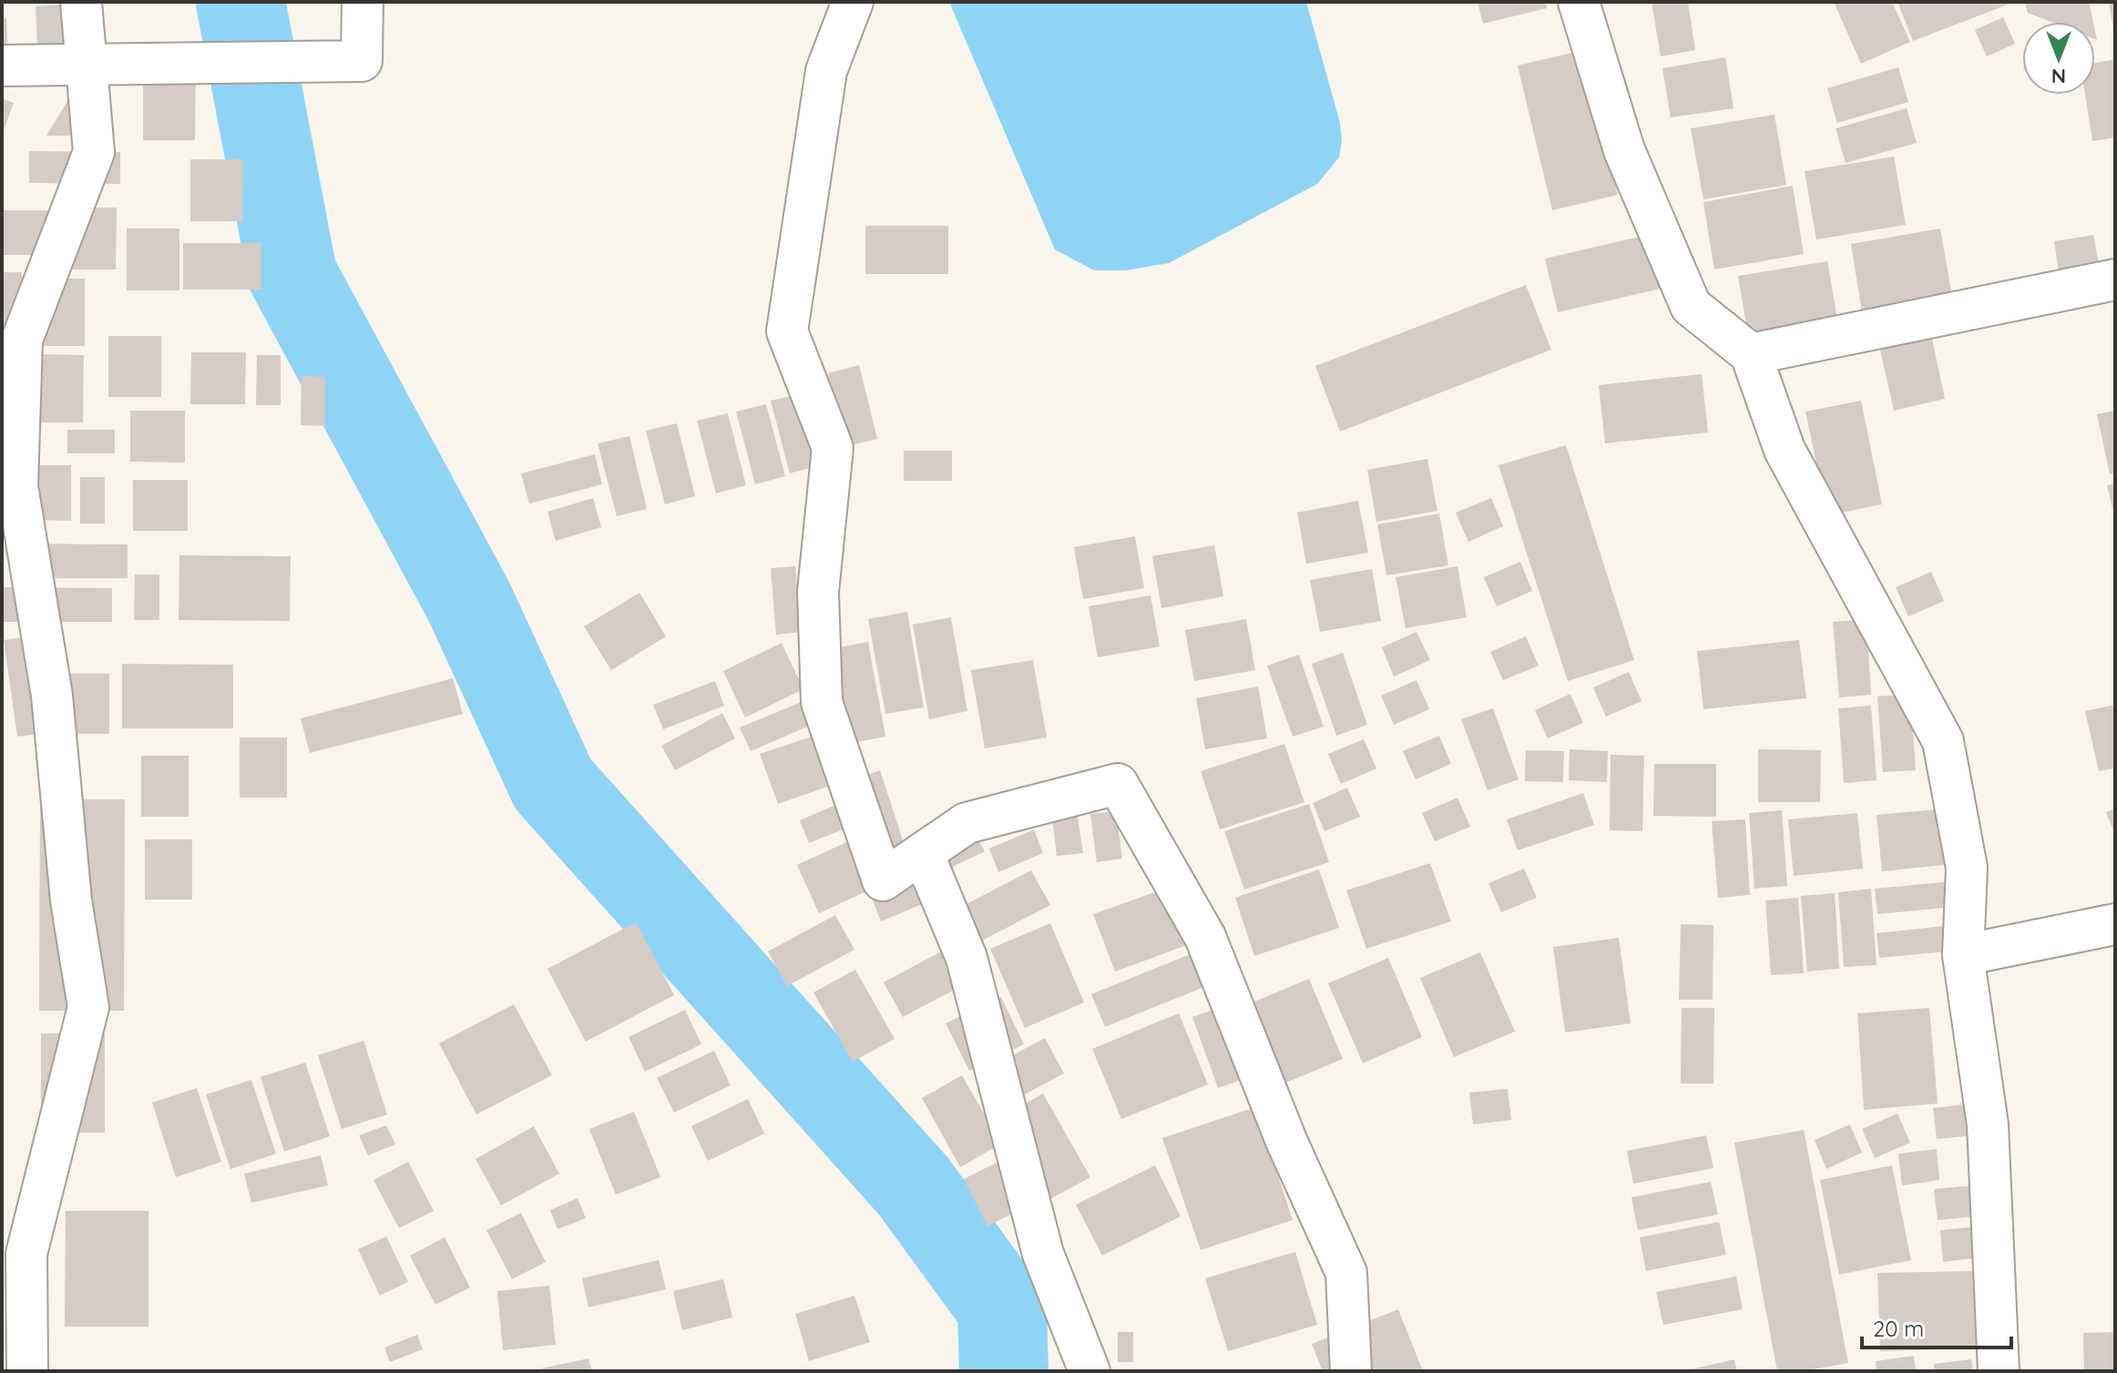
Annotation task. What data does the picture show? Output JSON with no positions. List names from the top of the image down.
{
  "scale_bar": "20 m",
  "north": "bottom"
}
